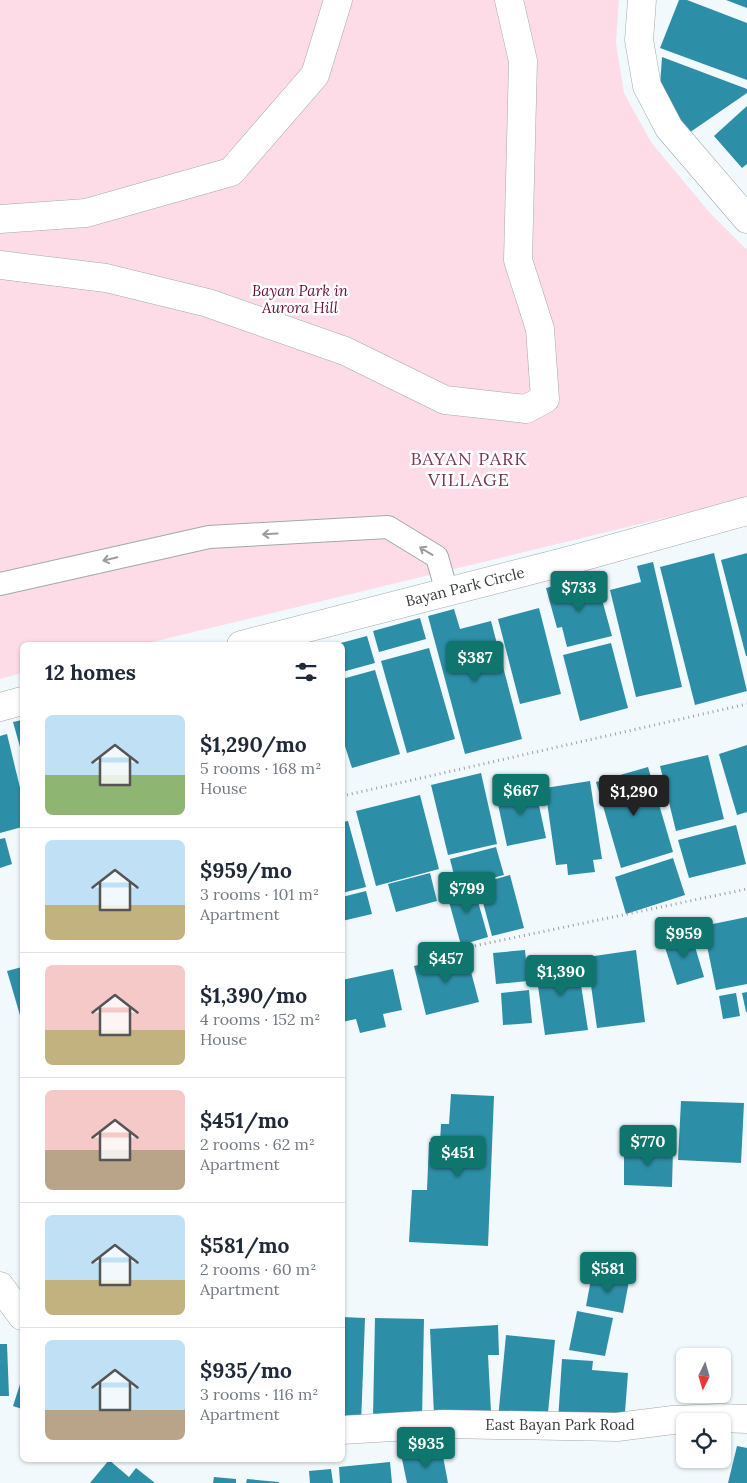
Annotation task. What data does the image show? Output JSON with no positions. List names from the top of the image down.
{
  "streets": {
    "street": ["Bayan Park Circle", "East Bayan Park Road"]
  },
  "districts": ["BAYAN PARK VILLAGE"],
  "parks": ["Bayan Park in Aurora Hill"],
  "north": "bottom",
  "page": {
    "price": [
      "$733",
      "$387",
      "$667",
      "$1,290",
      "$799",
      "$959",
      "$457",
      "$1,390",
      "$770",
      "$451",
      "$581",
      "$935"
    ],
    "heading": "12 homes",
    "list": [
      {
        "name": "$1,290/mo",
        "note": "5 rooms · 168 m² · House"
      },
      {
        "name": "$959/mo",
        "note": "3 rooms · 101 m² · Apartment"
      },
      {
        "name": "$1,390/mo",
        "note": "4 rooms · 152 m² · House"
      },
      {
        "name": "$451/mo",
        "note": "2 rooms · 62 m² · Apartment"
      },
      {
        "name": "$581/mo",
        "note": "2 rooms · 60 m² · Apartment"
      },
      {
        "name": "$935/mo",
        "note": "3 rooms · 116 m² · Apartment"
      }
    ]
  }
}
